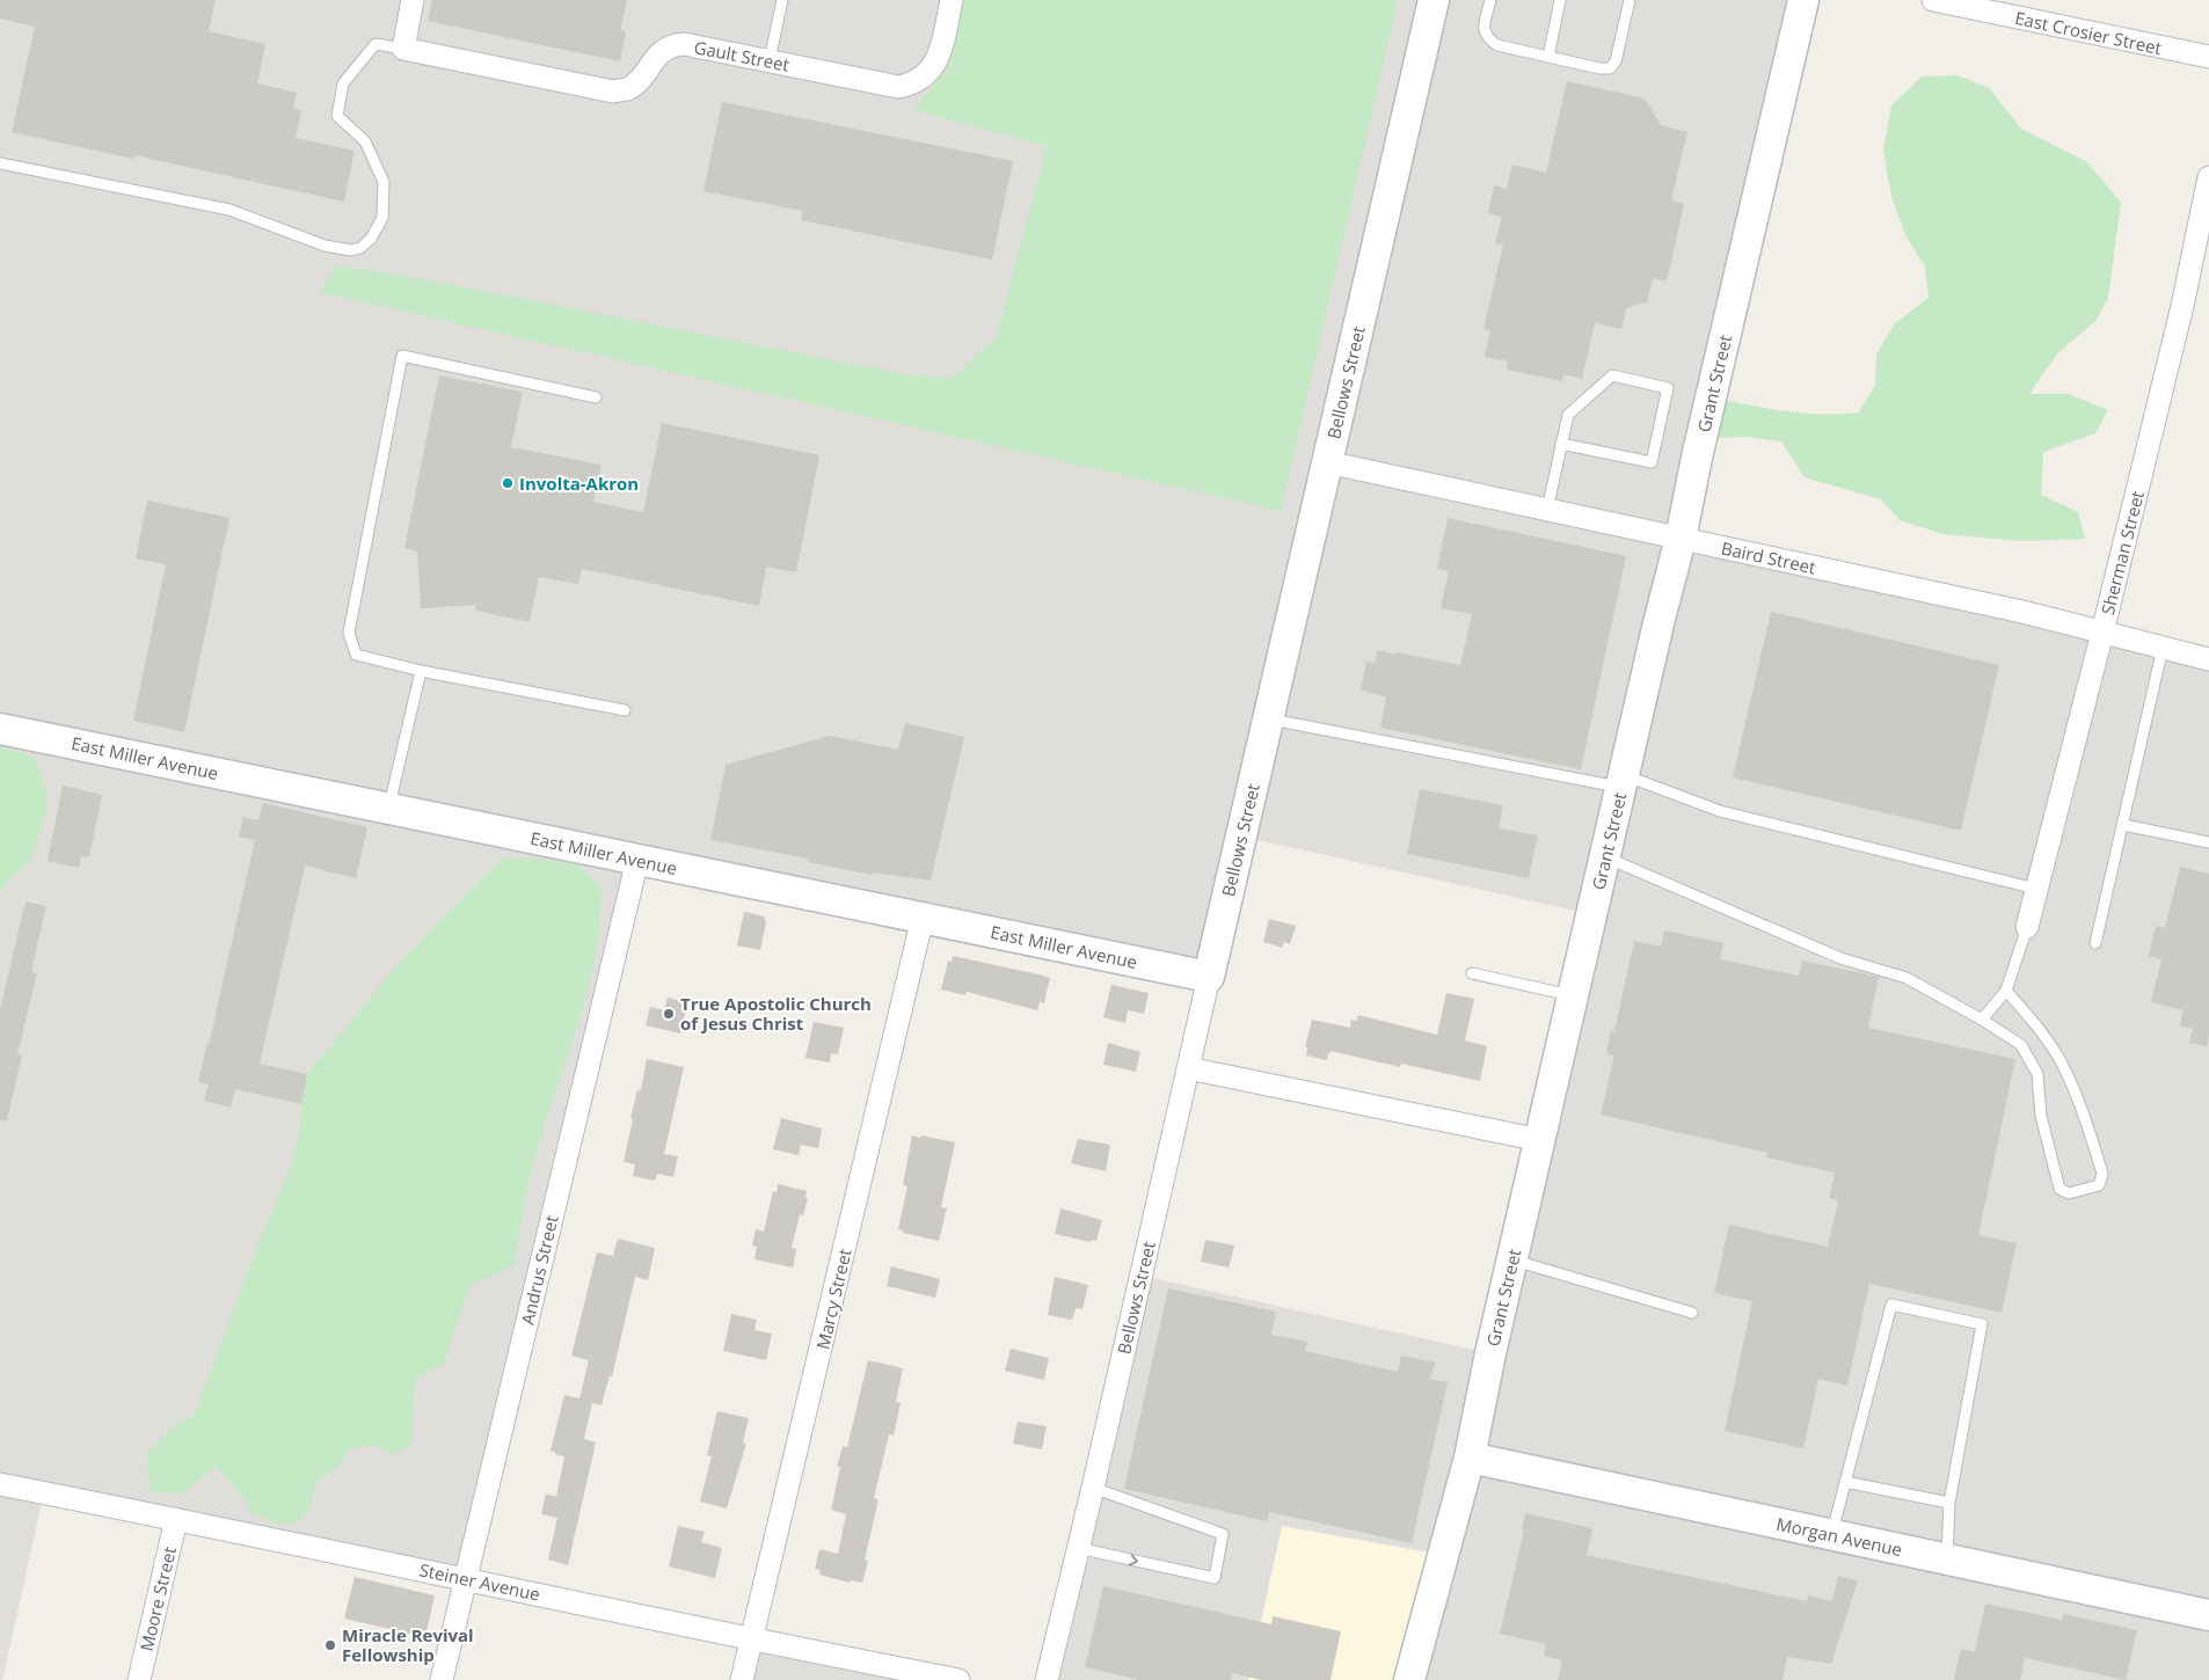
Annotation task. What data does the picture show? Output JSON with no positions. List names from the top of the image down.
{
  "streets": {
    "street": [
      "East Crosier Street",
      "Gault Street",
      "Bellows Street",
      "Grant Street",
      "Sherman Street",
      "Baird Street",
      "East Miller Avenue",
      "Andrus Street",
      "Marcy Street",
      "Morgan Avenue",
      "Steiner Avenue",
      "Moore Street"
    ]
  },
  "crossings": [
    ["Bellows Street", "Baird Street"],
    ["Bellows Street", "East Miller Avenue"],
    ["Grant Street", "Baird Street"],
    ["Grant Street", "Morgan Avenue"],
    ["Sherman Street", "Baird Street"],
    ["East Miller Avenue", "Andrus Street"],
    ["East Miller Avenue", "Marcy Street"],
    ["Andrus Street", "Steiner Avenue"],
    ["Marcy Street", "Steiner Avenue"],
    ["Steiner Avenue", "Moore Street"]
  ],
  "places": ["Involta-Akron", "True Apostolic Church of Jesus Christ", "Miracle Revival Fellowship"]
}
